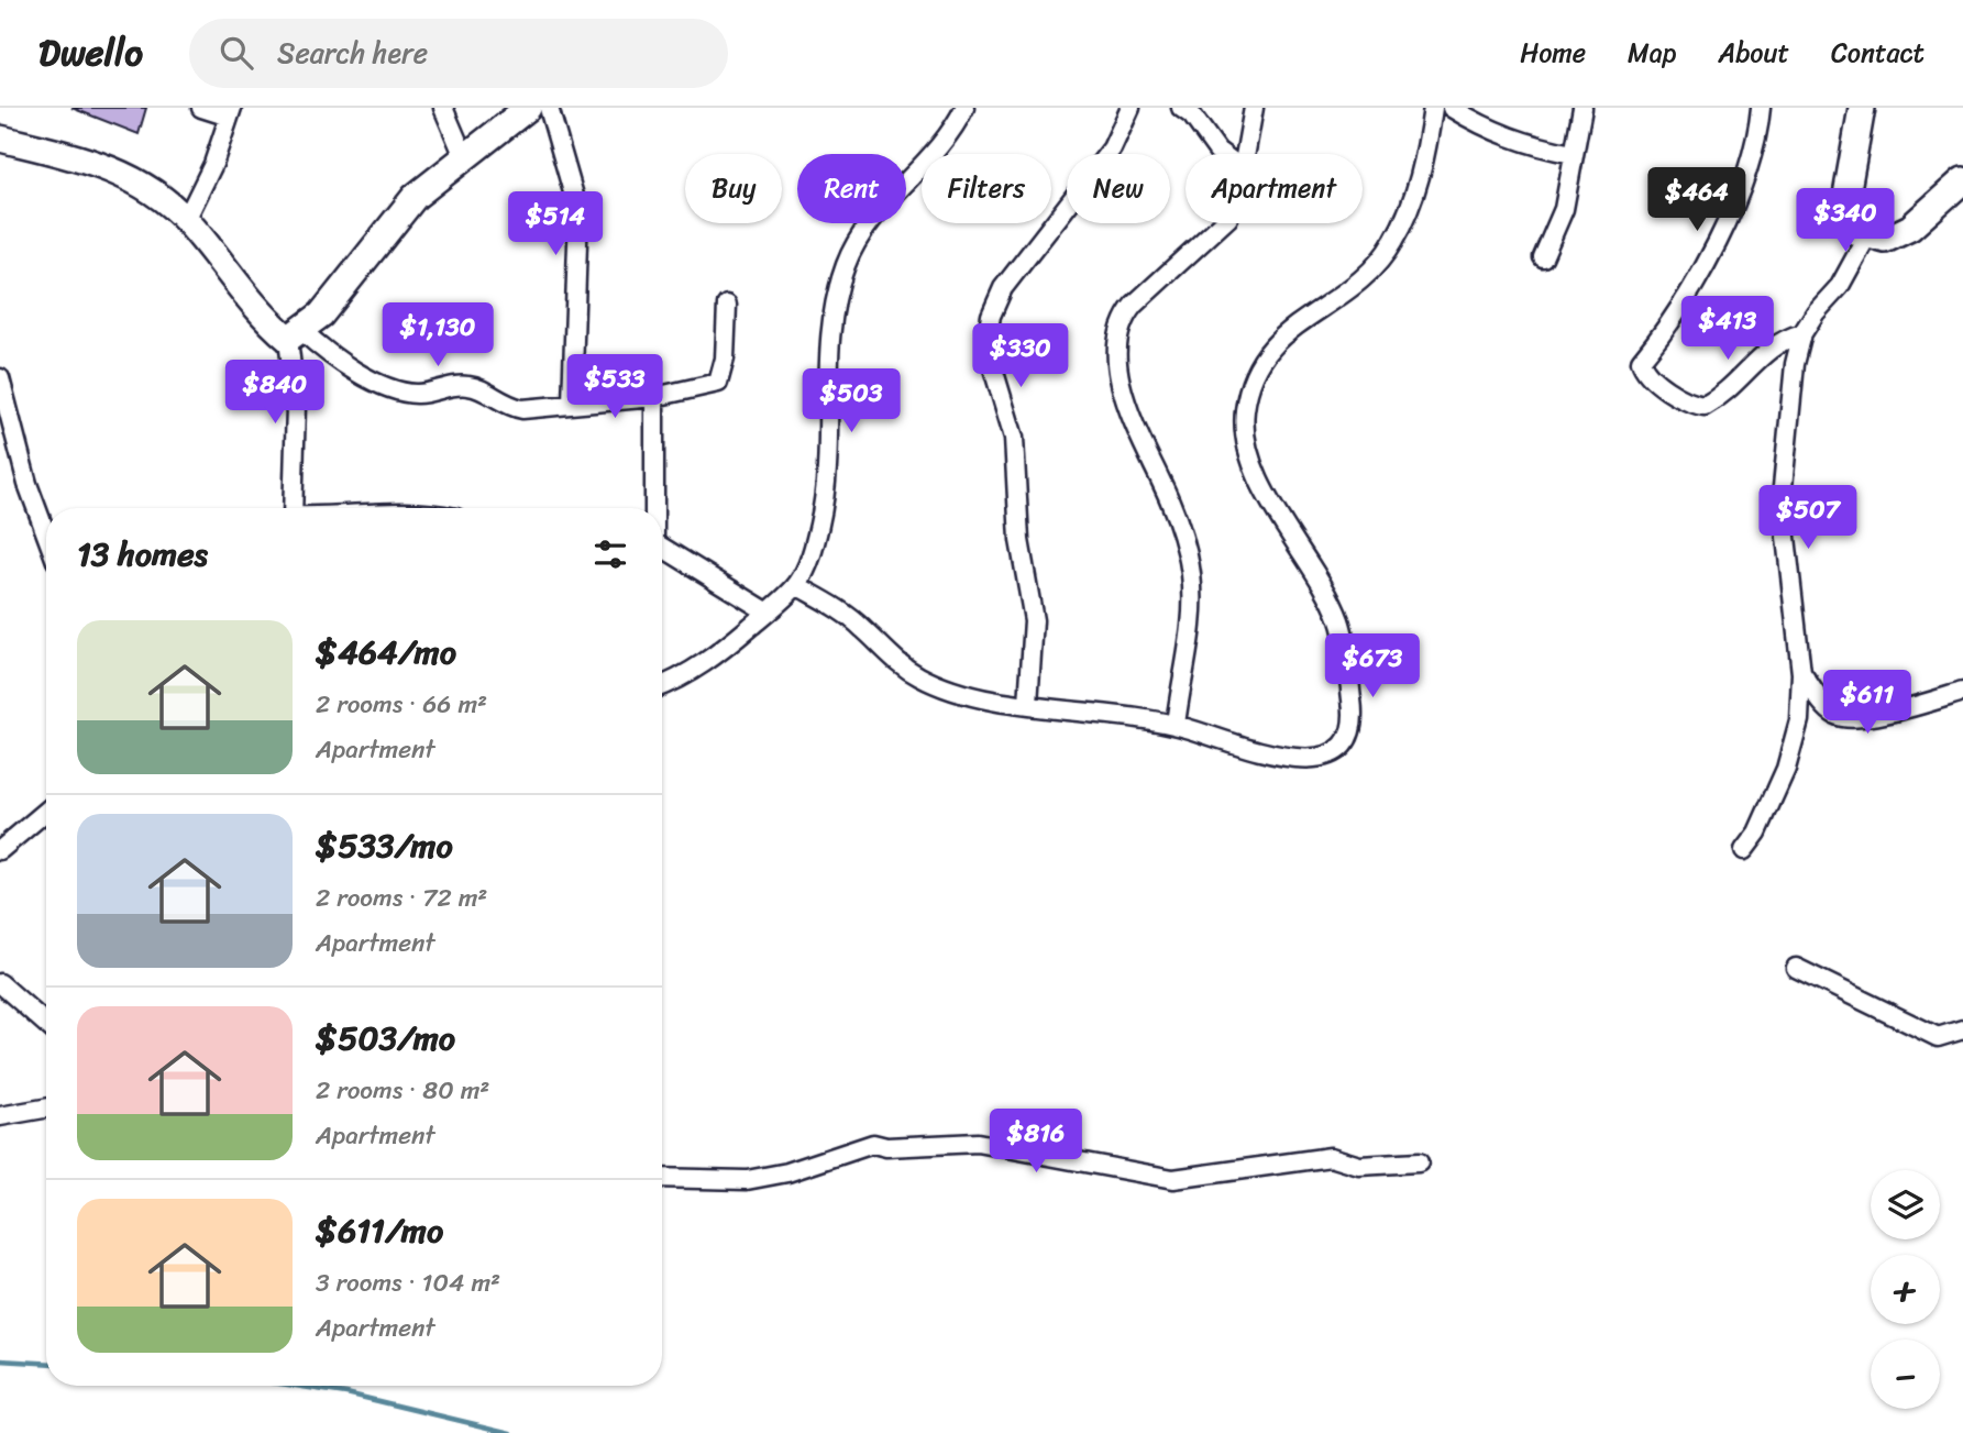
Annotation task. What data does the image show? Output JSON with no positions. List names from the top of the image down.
{
  "page": {
    "header": "Dwello",
    "search": "Search here",
    "nav": [
      "Home",
      "Map",
      "About",
      "Contact"
    ],
    "chip": [
      "Buy",
      "Rent",
      "Filters",
      "New",
      "Apartment"
    ],
    "price": [
      "$464",
      "$340",
      "$514",
      "$413",
      "$1,130",
      "$330",
      "$533",
      "$840",
      "$503",
      "$507",
      "$673",
      "$611",
      "$816"
    ],
    "heading": "13 homes",
    "list": [
      {
        "name": "$464/mo",
        "note": "2 rooms · 66 m² · Apartment"
      },
      {
        "name": "$533/mo",
        "note": "2 rooms · 72 m² · Apartment"
      },
      {
        "name": "$503/mo",
        "note": "2 rooms · 80 m² · Apartment"
      },
      {
        "name": "$611/mo",
        "note": "3 rooms · 104 m² · Apartment"
      }
    ],
    "map_buttons": ["+", "−"]
  }
}
